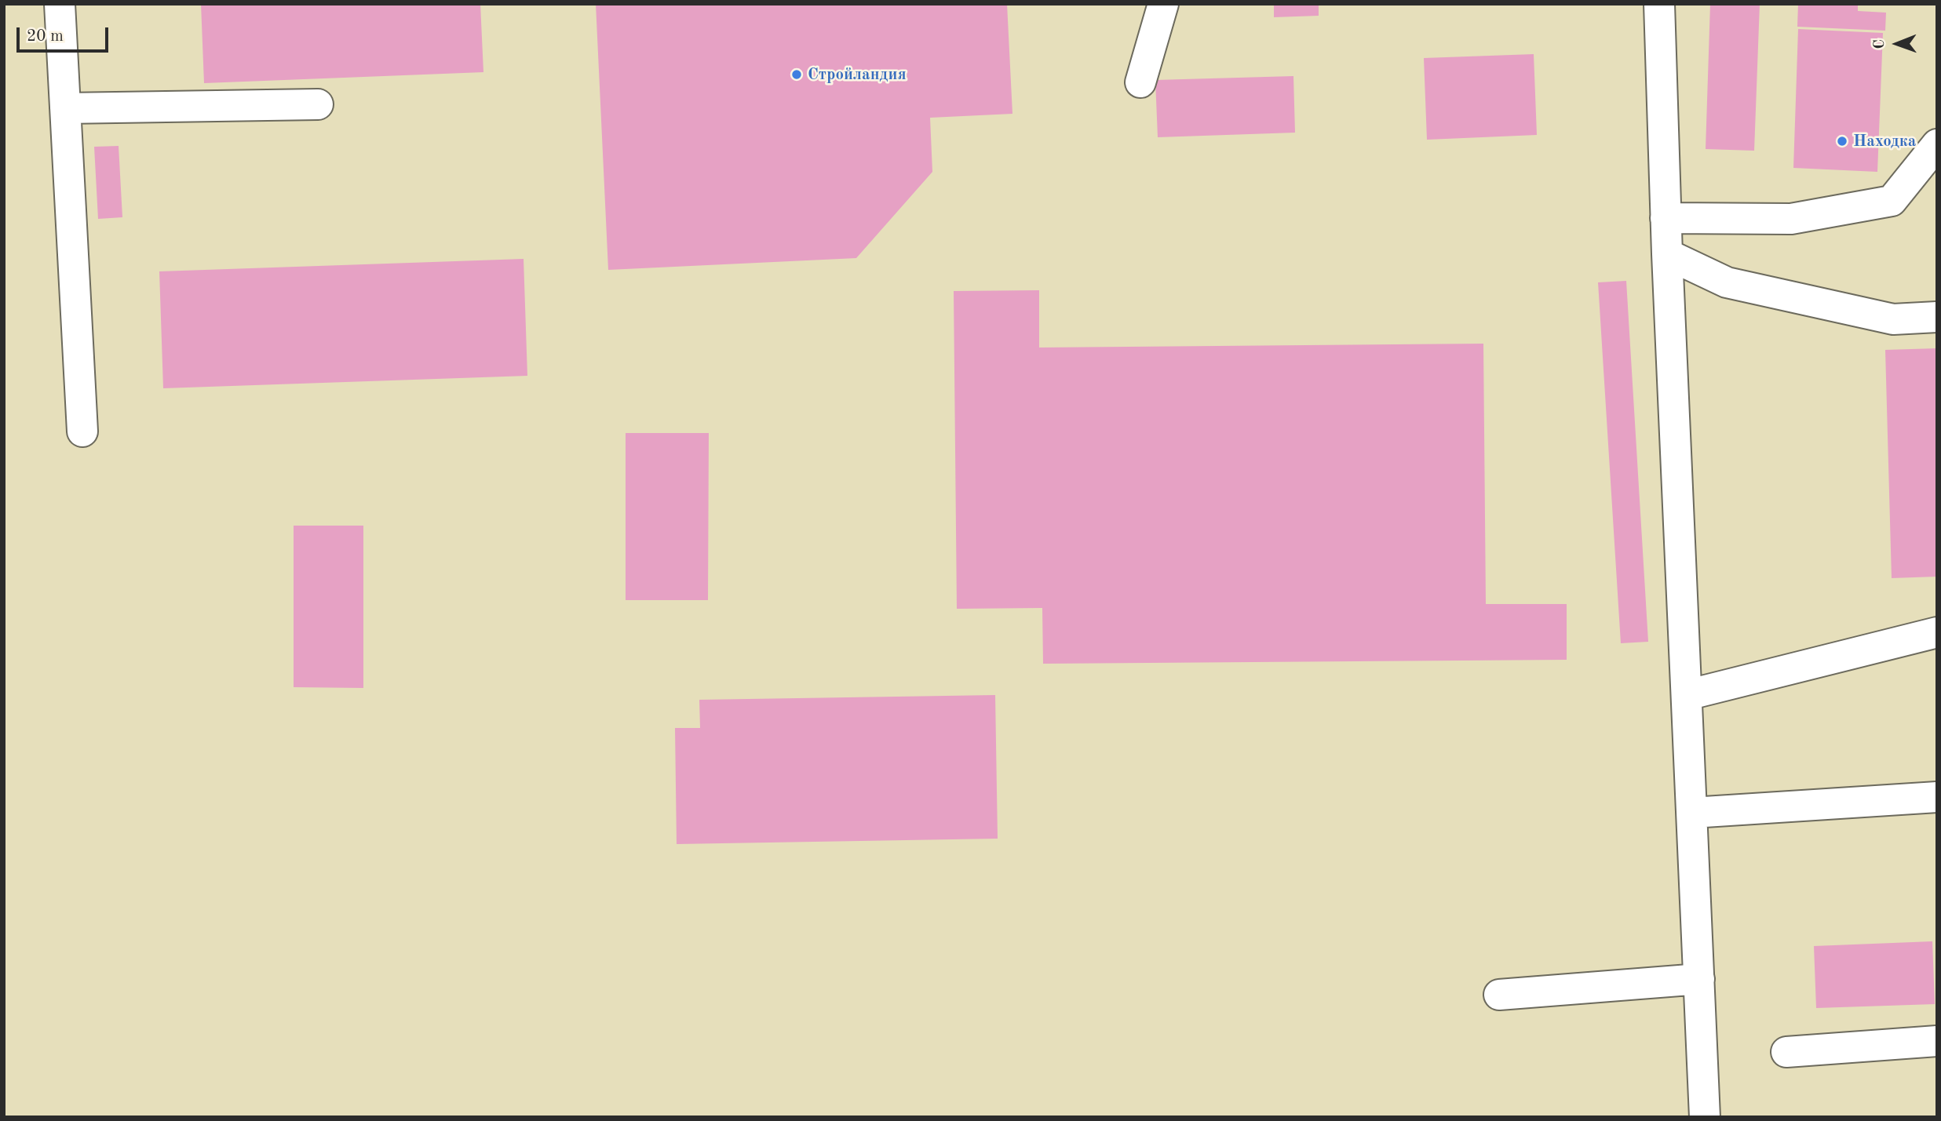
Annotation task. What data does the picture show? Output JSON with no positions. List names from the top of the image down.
{
  "places": ["Стройландия", "Находка"],
  "scale_bar": "20 m",
  "north": "left"
}
